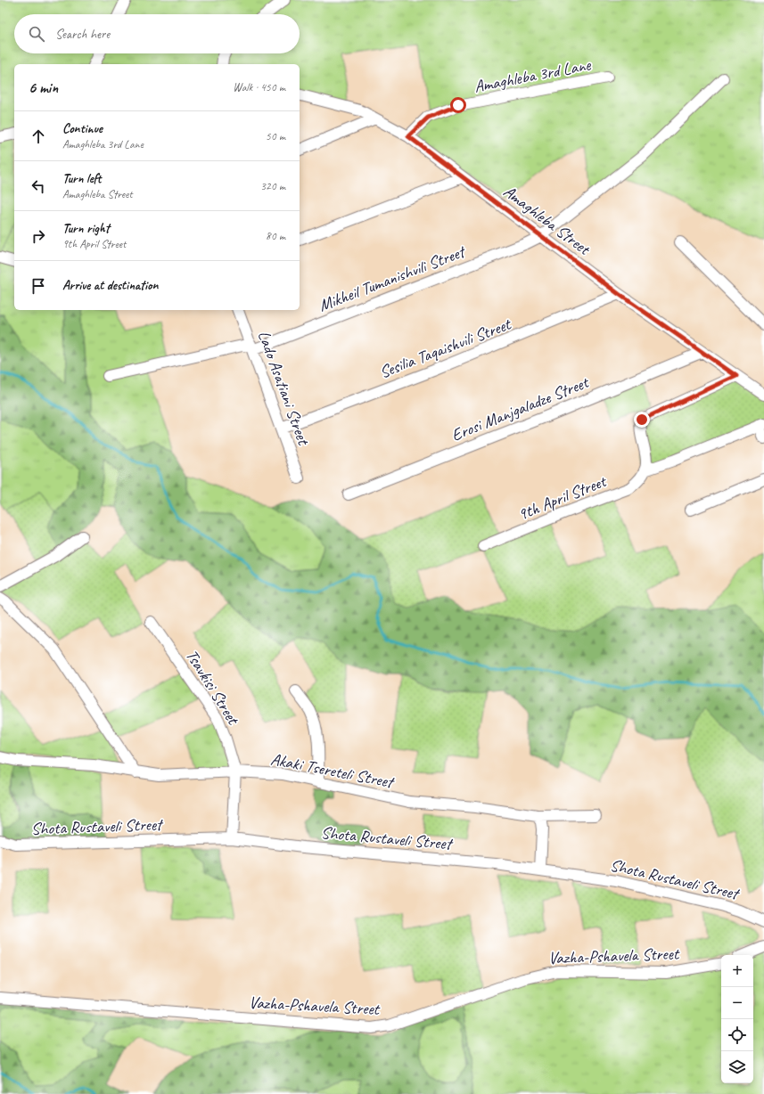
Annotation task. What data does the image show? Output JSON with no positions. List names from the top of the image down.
{
  "streets": {
    "street": [
      "Amaghleba 3rd Lane",
      "Amaghleba Street",
      "Mikheil Tumanishvili Street",
      "Sesilia Taqaishvili Street",
      "Lado Asatiani Street",
      "Erosi Manjgaladze Street",
      "9th April Street",
      "Tsavkisi Street",
      "Akaki Tsereteli Street",
      "Shota Rustaveli Street",
      "Vazha-Pshavela Street"
    ]
  },
  "crossings": [
    ["Amaghleba 3rd Lane", "Amaghleba Street"],
    ["Amaghleba Street", "Mikheil Tumanishvili Street"],
    ["Amaghleba Street", "Sesilia Taqaishvili Street"],
    ["Amaghleba Street", "Erosi Manjgaladze Street"],
    ["Mikheil Tumanishvili Street", "Lado Asatiani Street"],
    ["Sesilia Taqaishvili Street", "Lado Asatiani Street"],
    ["Tsavkisi Street", "Akaki Tsereteli Street"],
    ["Tsavkisi Street", "Shota Rustaveli Street"]
  ],
  "page": {
    "search": "Search here",
    "heading": ["6 min", "Walk · 450 m"],
    "list": [
      ["Continue", "Amaghleba 3rd Lane", "50 m"],
      ["Turn left", "Amaghleba Street", "320 m"],
      ["Turn right", "9th April Street", "80 m"],
      "Arrive at destination"
    ],
    "map_buttons": ["+", "−"]
  }
}
